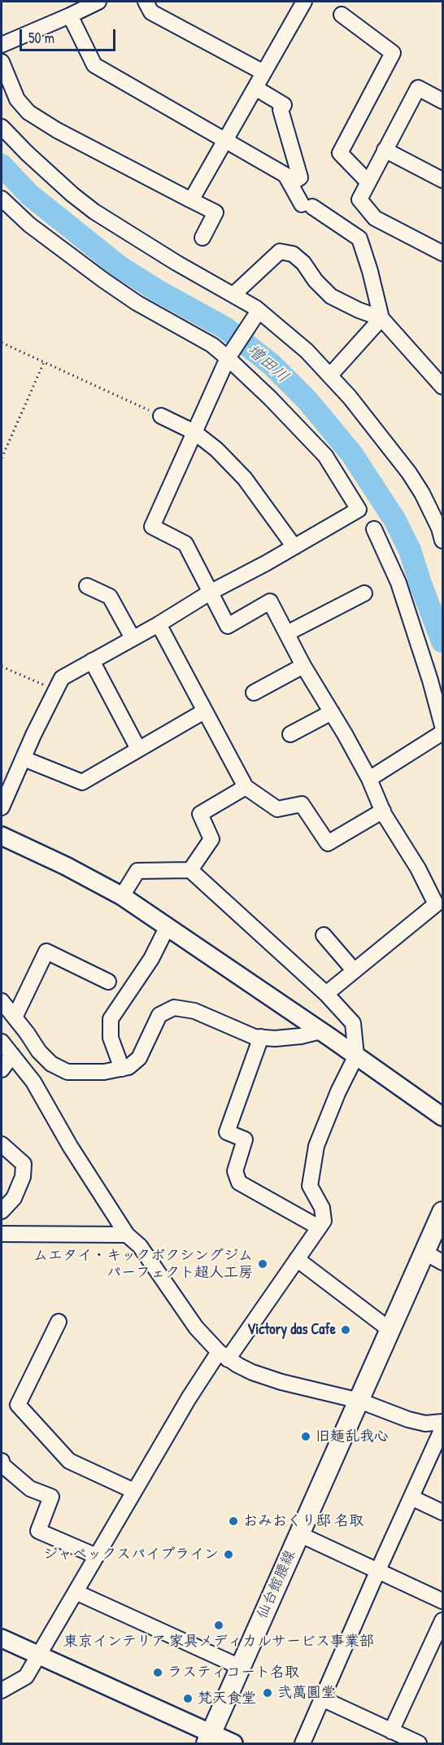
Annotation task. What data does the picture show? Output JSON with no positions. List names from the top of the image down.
{
  "streets": {
    "main road": ["仙台館腰線"]
  },
  "water": ["増田川"],
  "places": [
    "ムエタイ・キックボクシングジム パーフェクト超人工房",
    "Victory das Cafe",
    "旧麺乱我心",
    "おみおくり邸 名取",
    "ジャペックスパイプライン",
    "東京インテリア 家具メディカルサービス事業部",
    "ラスティコート名取",
    "弐萬圓堂",
    "梵天食堂"
  ],
  "scale_bar": "50 m"
}
